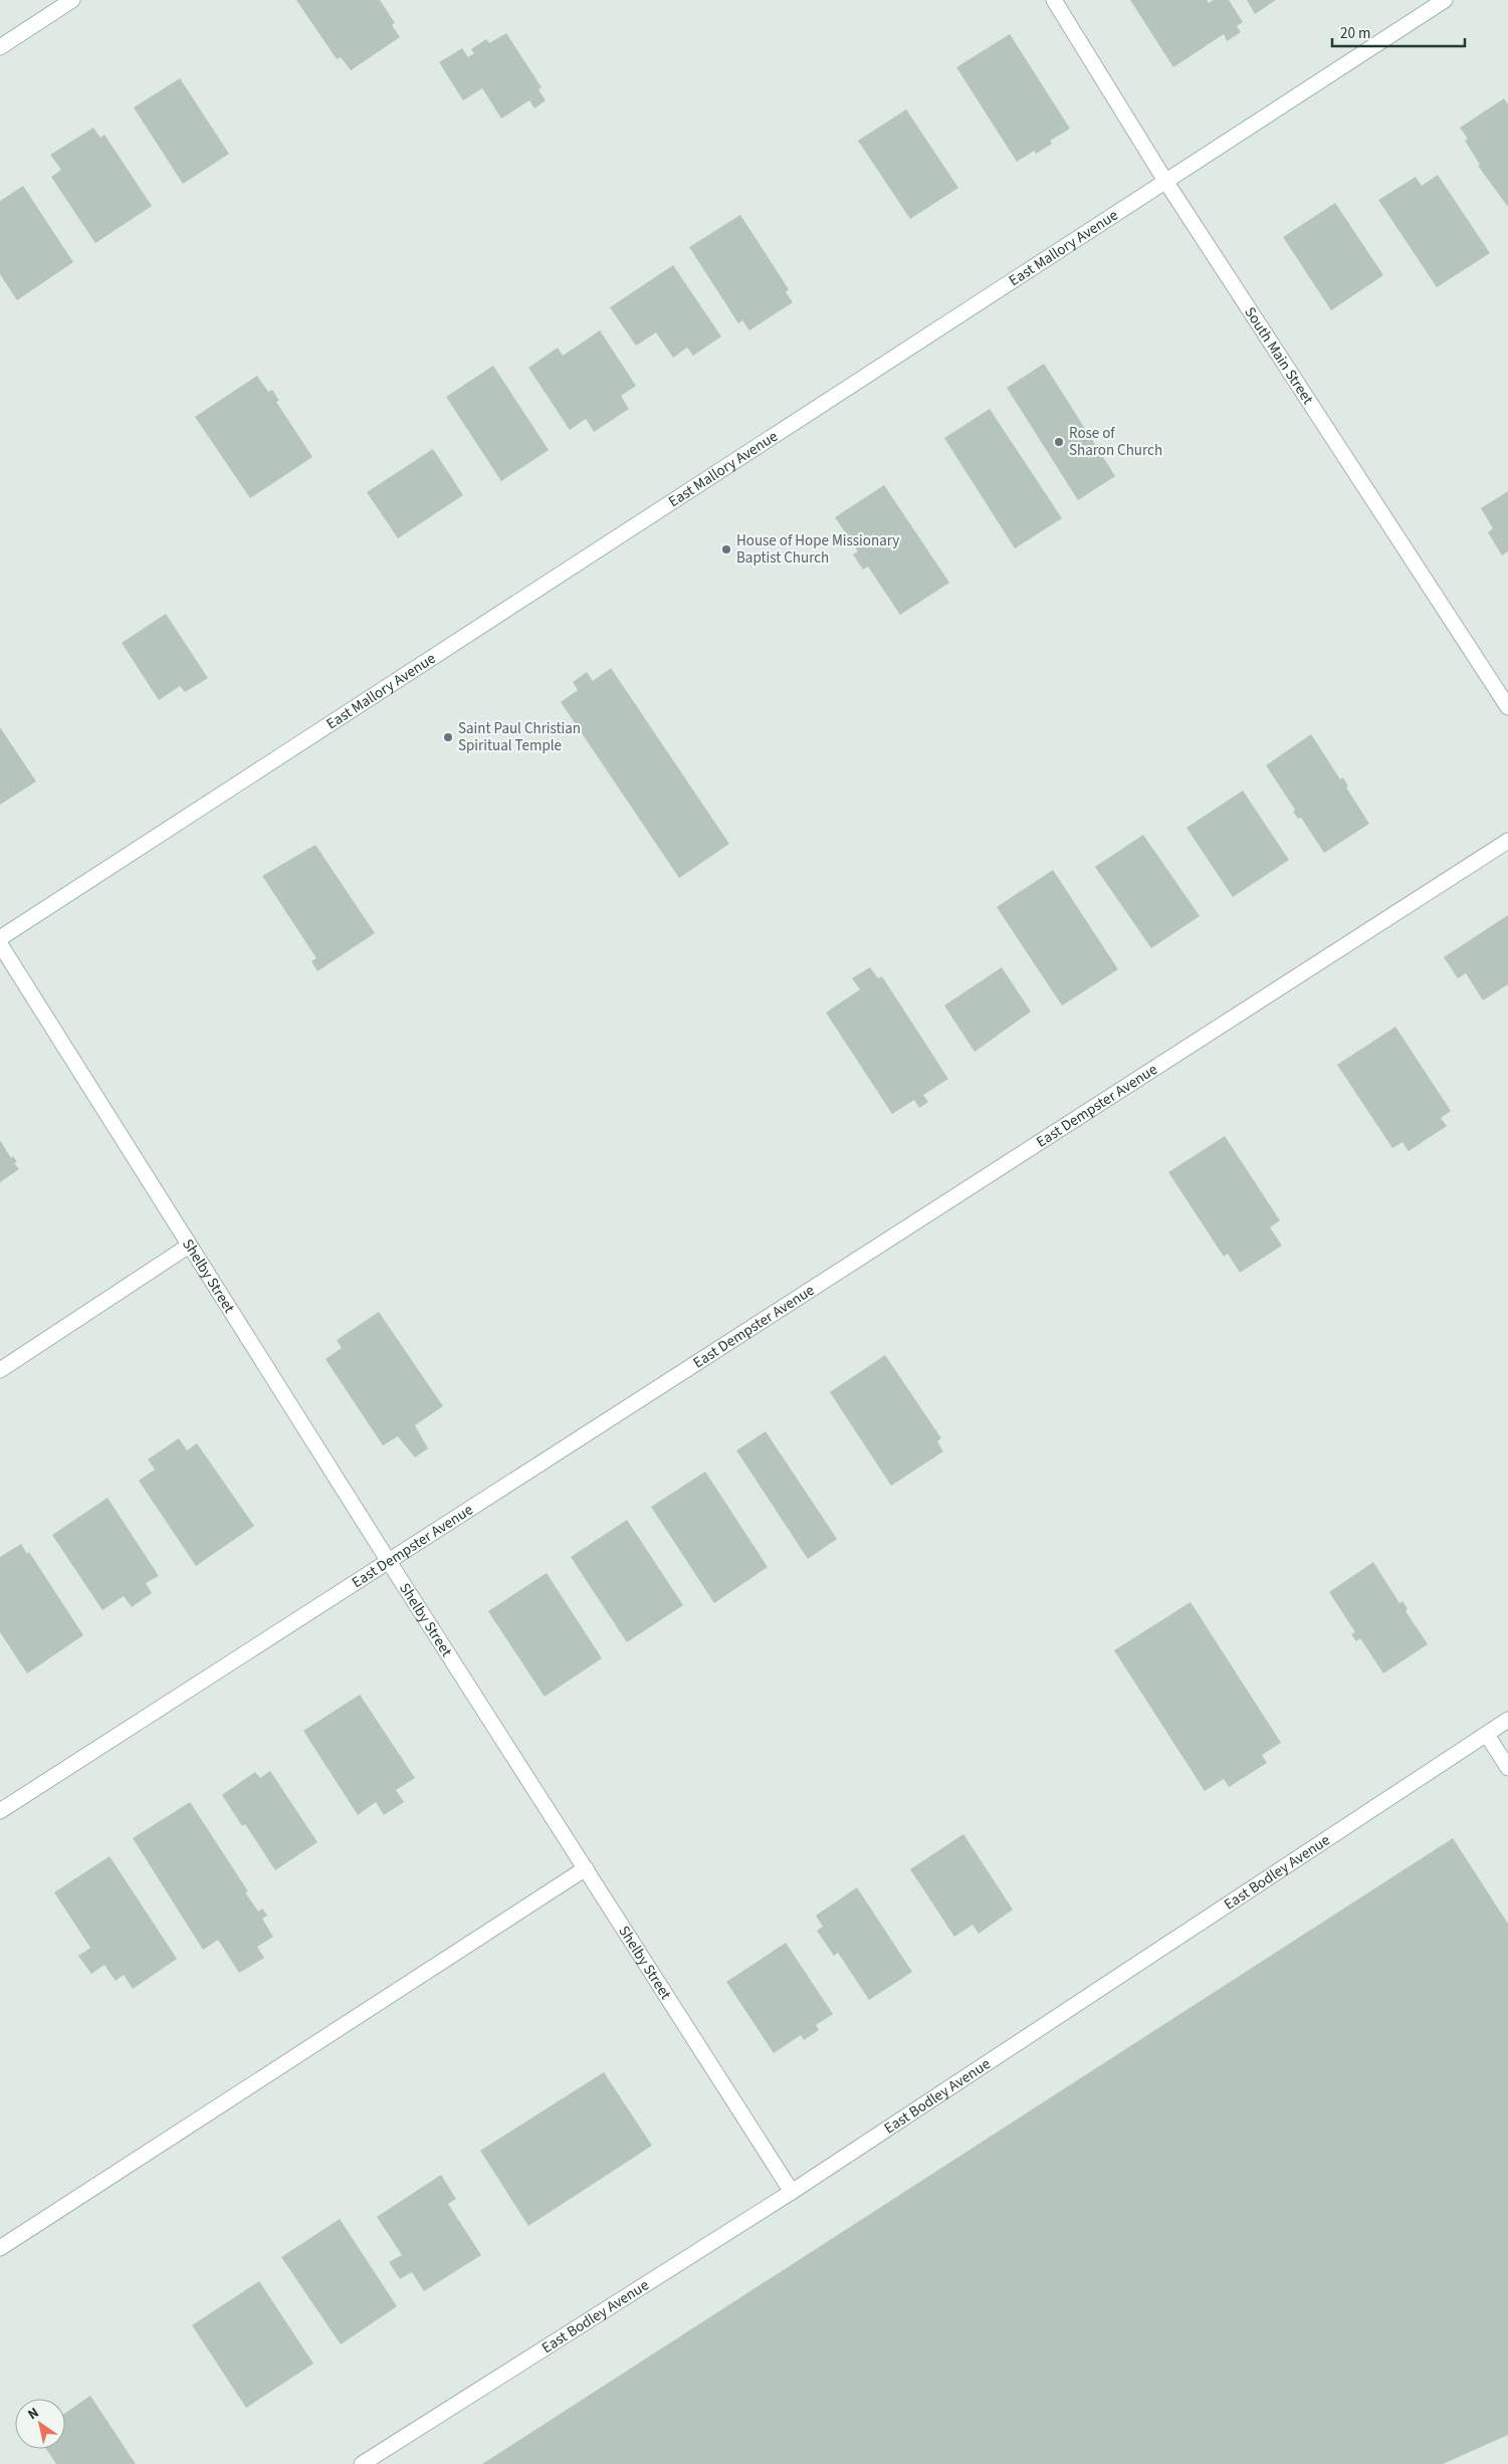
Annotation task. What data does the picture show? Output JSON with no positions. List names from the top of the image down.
{
  "streets": {
    "street": [
      "East Mallory Avenue",
      "South Main Street",
      "East Dempster Avenue",
      "Shelby Street",
      "East Bodley Avenue"
    ]
  },
  "crossings": [
    ["East Mallory Avenue", "South Main Street"],
    ["East Dempster Avenue", "Shelby Street"],
    ["Shelby Street", "East Bodley Avenue"]
  ],
  "places": ["Rose of Sharon Church", "House of Hope Missionary Baptist Church", "Saint Paul Christian Spiritual Temple"],
  "scale_bar": "20 m",
  "north": "top left"
}
